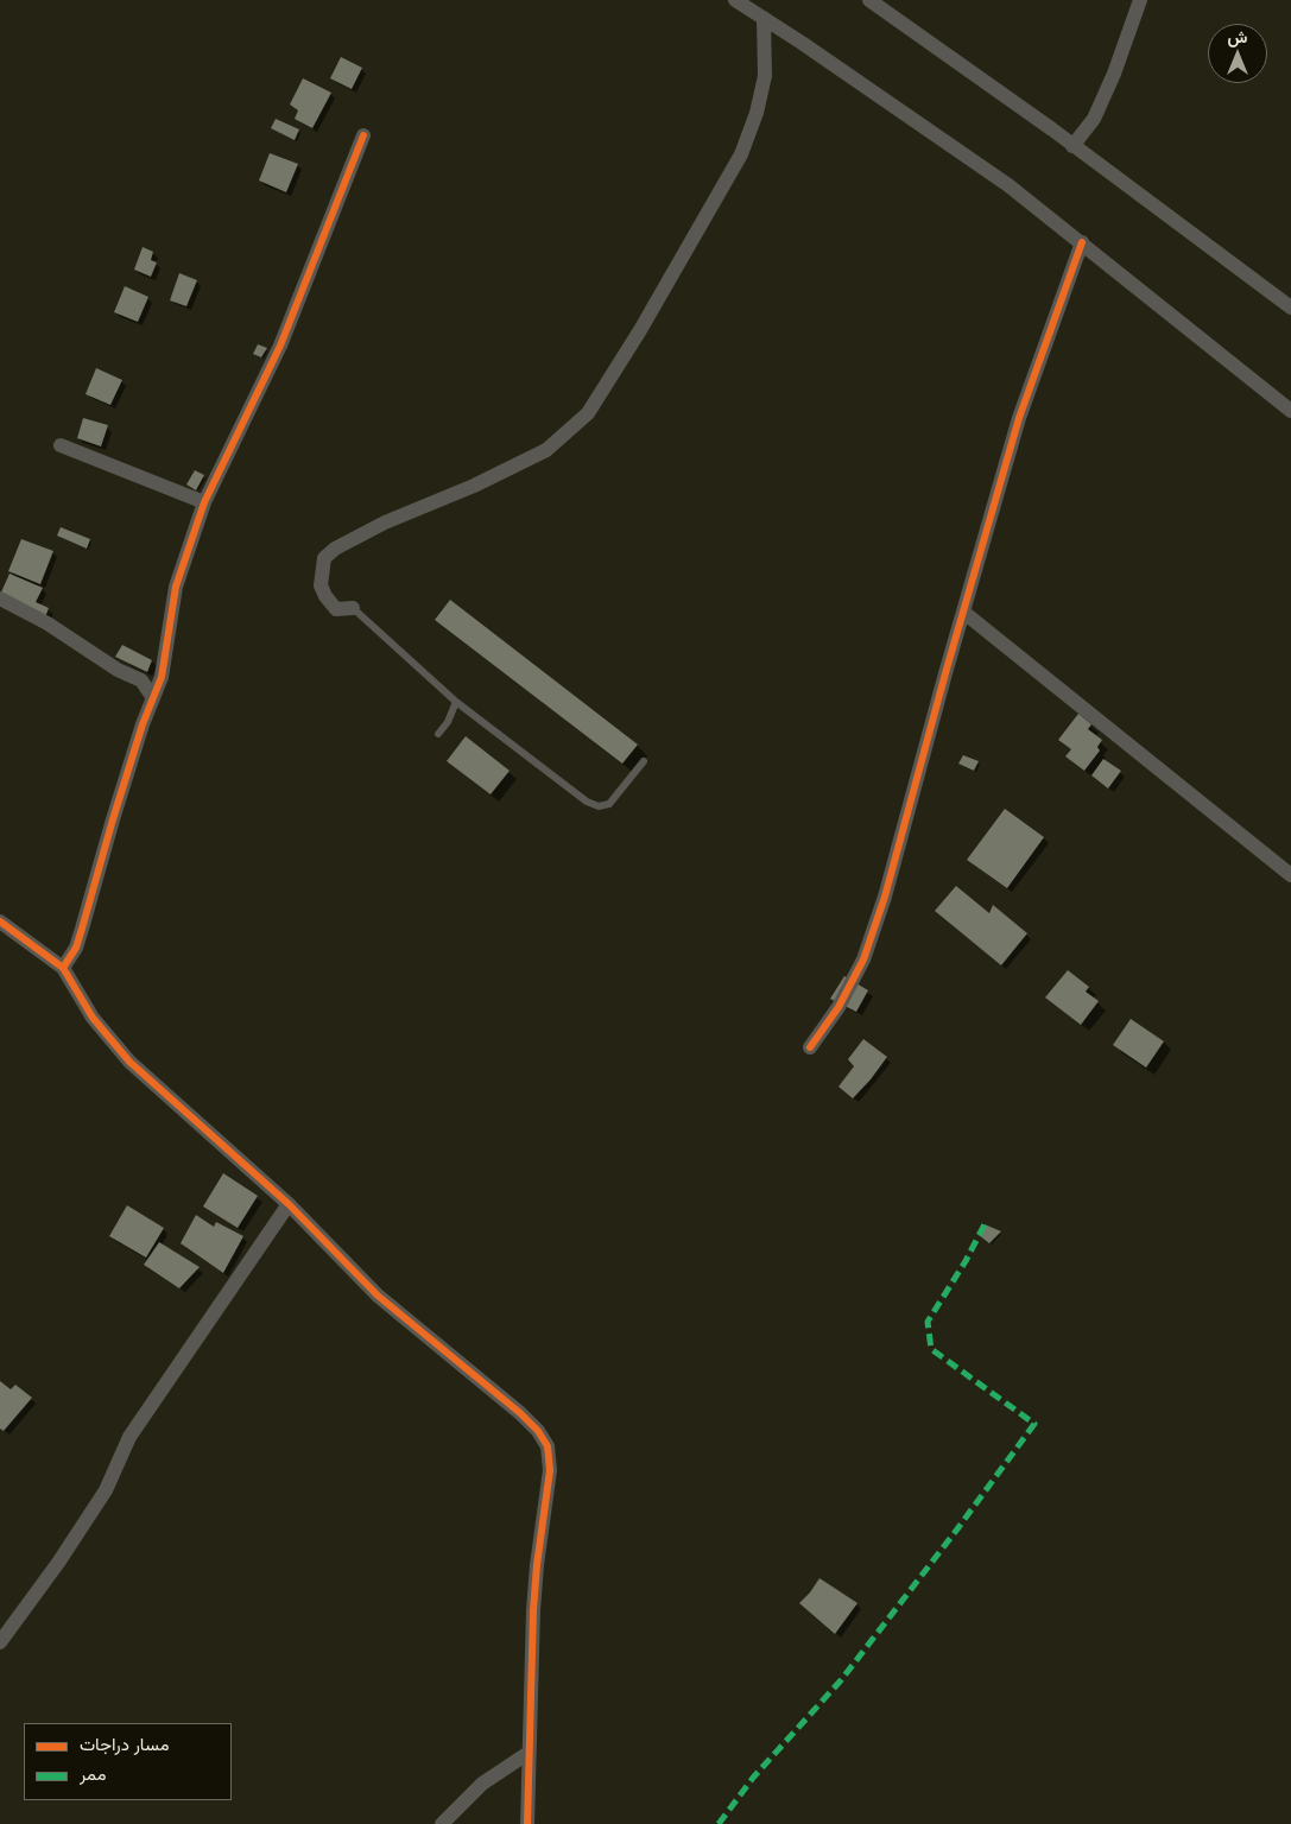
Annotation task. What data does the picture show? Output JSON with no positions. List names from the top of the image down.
{
  "legend": ["مسار دراجات", "ممر"],
  "north": "top"
}
